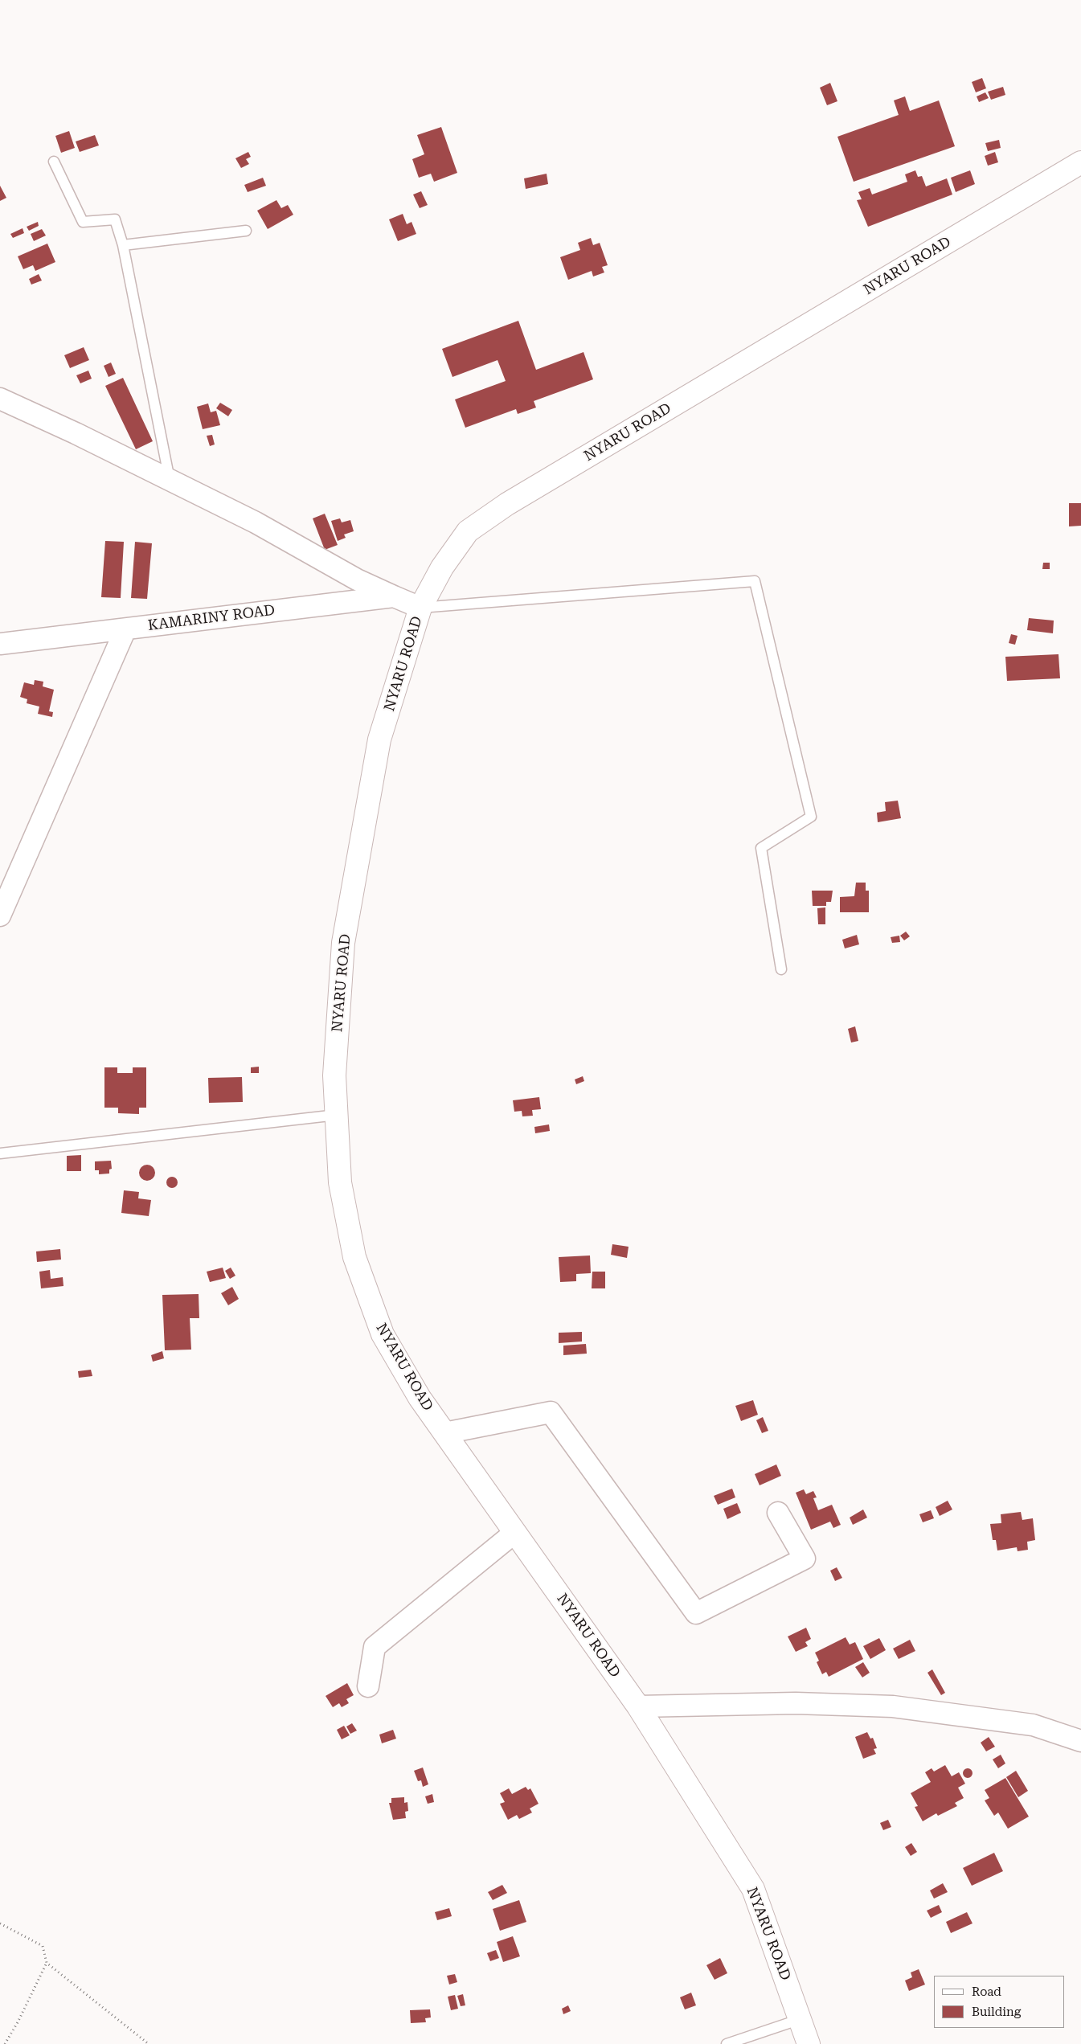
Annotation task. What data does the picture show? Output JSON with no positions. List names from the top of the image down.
{
  "streets": {
    "main road": ["NYARU ROAD"],
    "street": ["KAMARINY ROAD"]
  },
  "crossings": [
    ["NYARU ROAD", "KAMARINY ROAD"]
  ],
  "legend": ["Road", "Building"]
}
